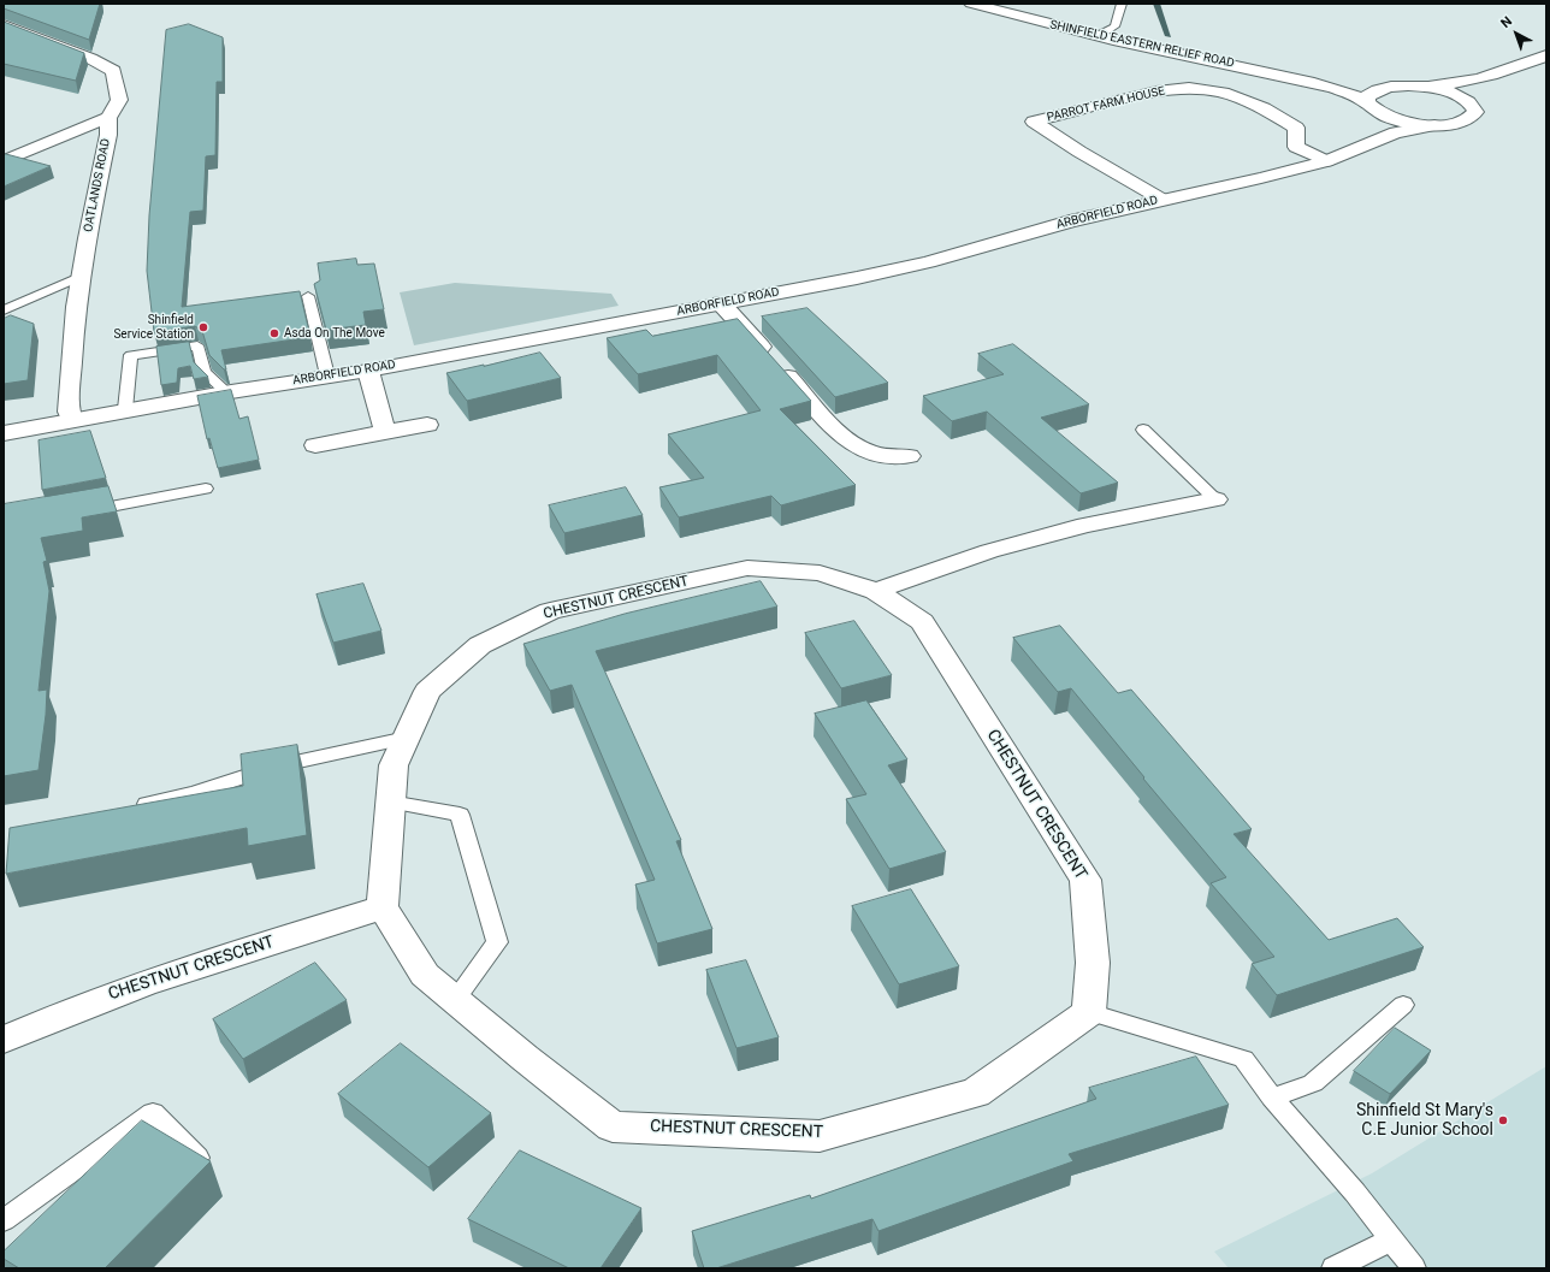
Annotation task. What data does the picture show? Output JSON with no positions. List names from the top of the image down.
{
  "streets": {
    "street": [
      "SHINFIELD EASTERN RELIEF ROAD",
      "PARROT FARM HOUSE",
      "OATLANDS ROAD",
      "ARBORFIELD ROAD",
      "CHESTNUT CRESCENT"
    ]
  },
  "crossings": [
    ["SHINFIELD EASTERN RELIEF ROAD", "ARBORFIELD ROAD"],
    ["PARROT FARM HOUSE", "ARBORFIELD ROAD"],
    ["OATLANDS ROAD", "ARBORFIELD ROAD"]
  ],
  "places": ["Shinfield Service Station", "Asda On The Move", "Shinfield St Mary's C.E Junior School"],
  "north": "top left"
}
